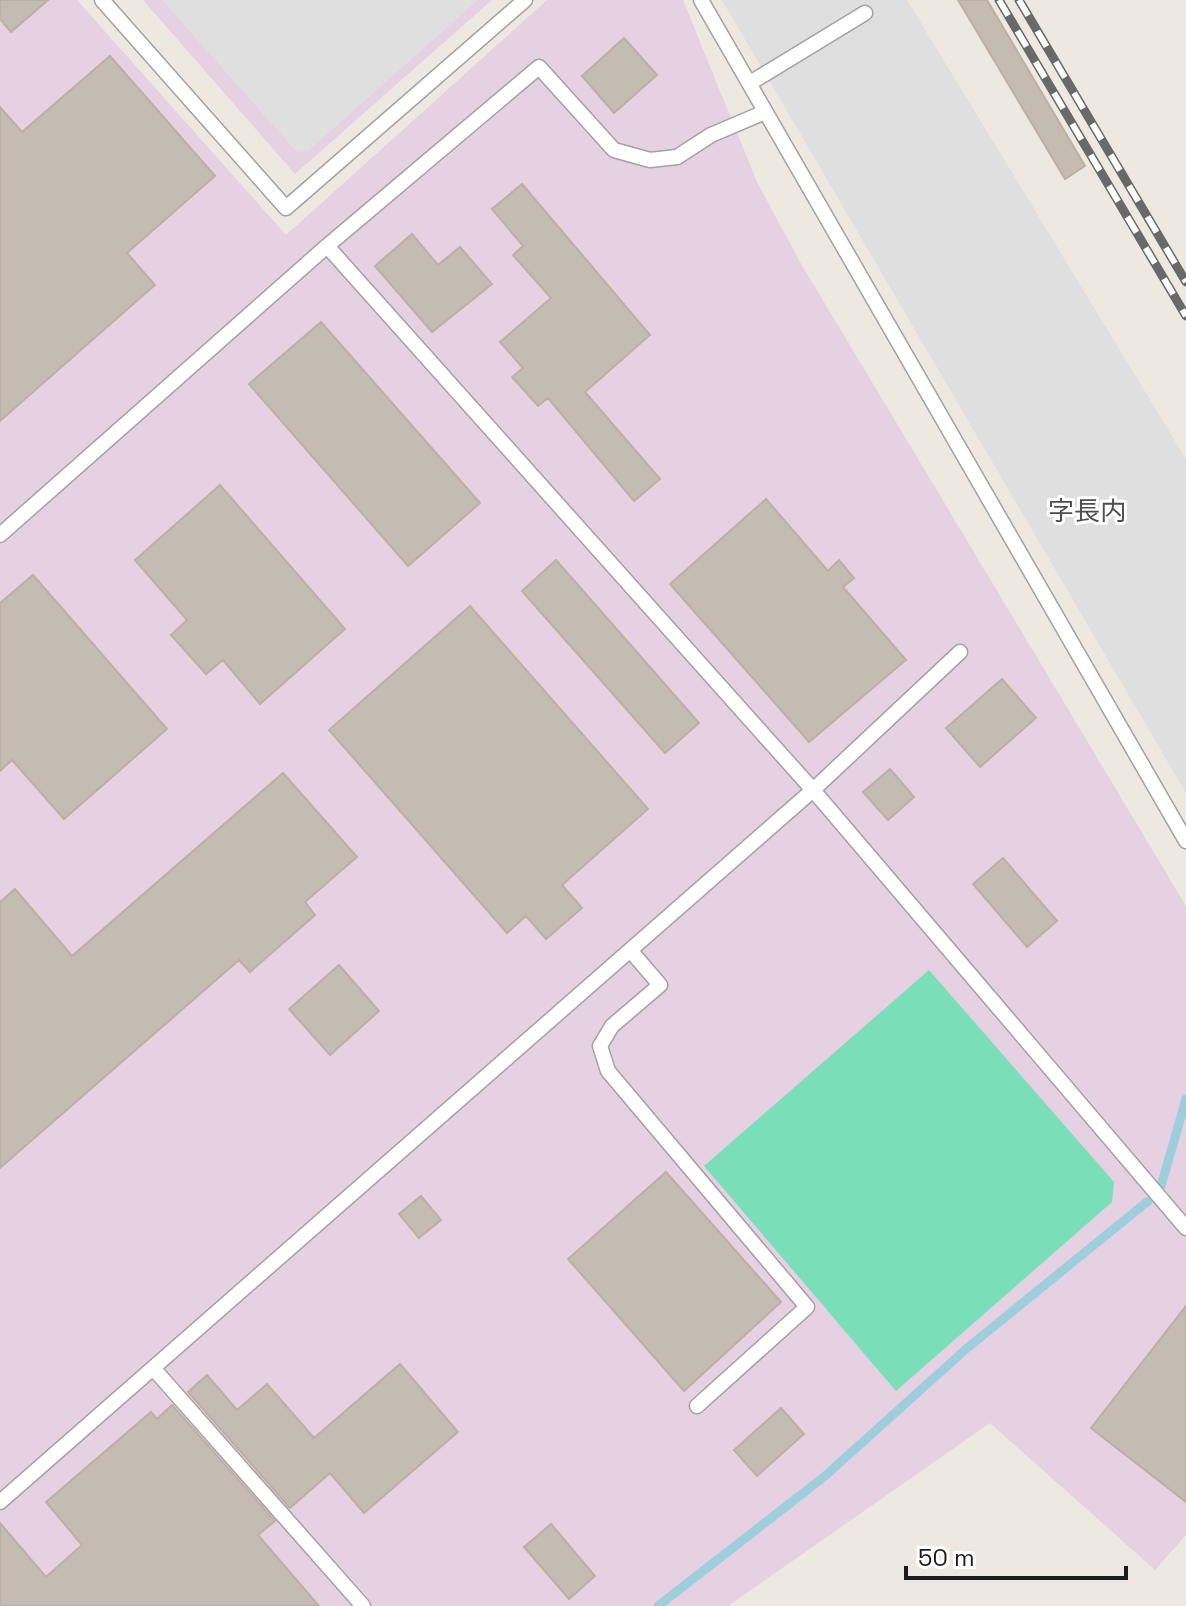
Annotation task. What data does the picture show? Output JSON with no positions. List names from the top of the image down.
{
  "districts": ["字長内"],
  "scale_bar": "50 m"
}
